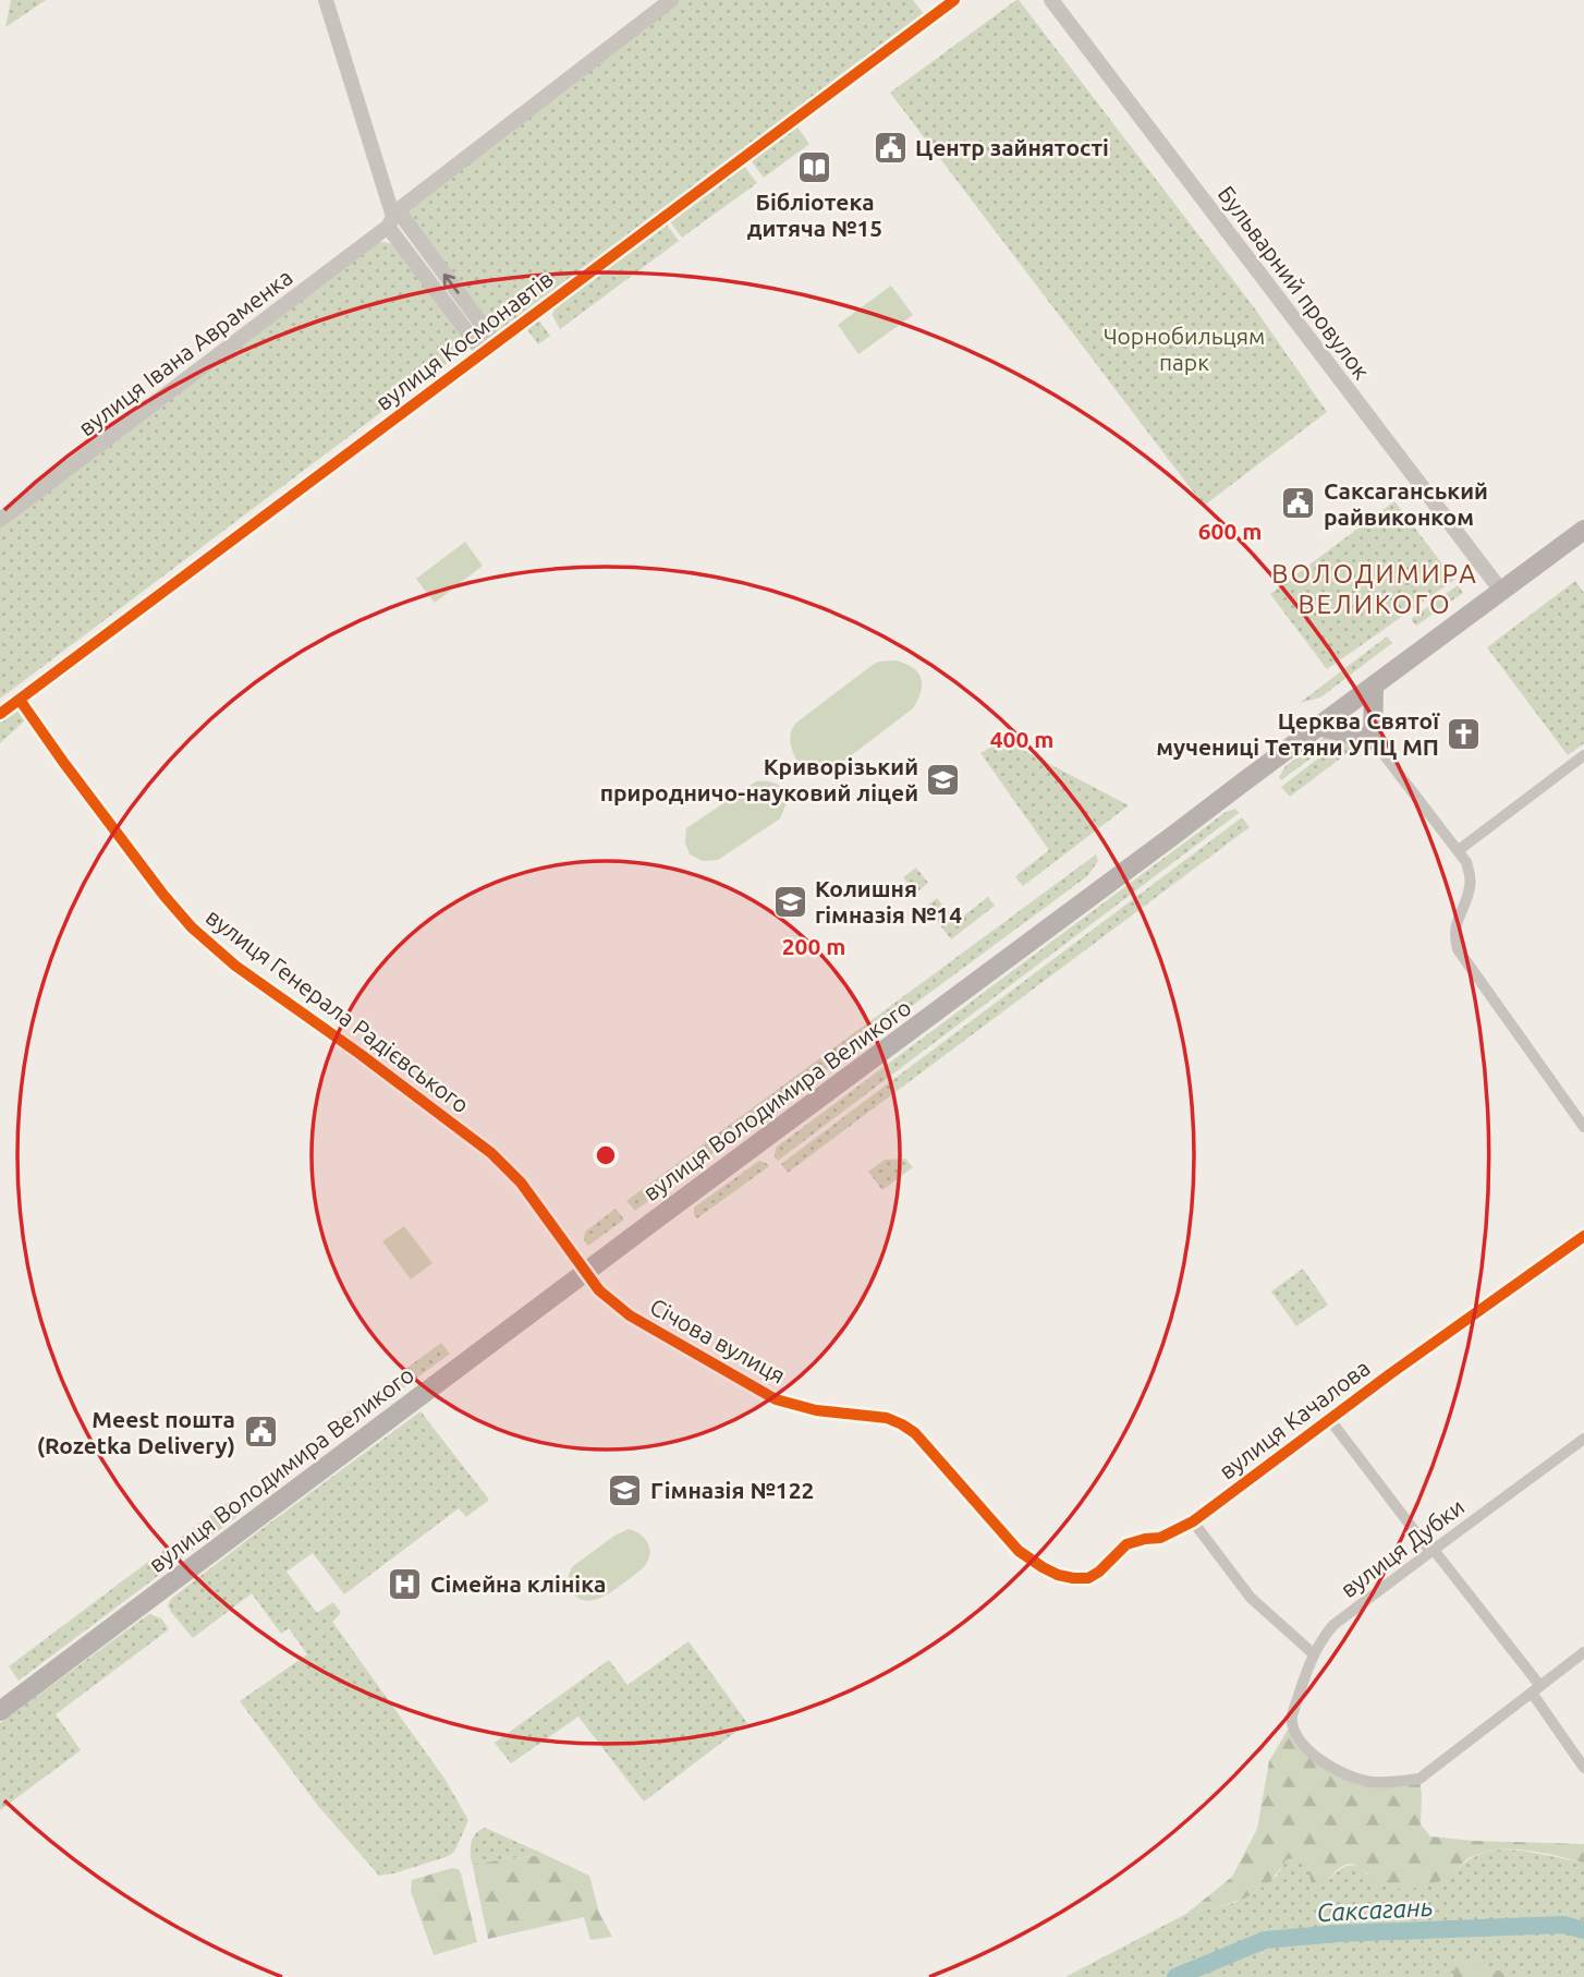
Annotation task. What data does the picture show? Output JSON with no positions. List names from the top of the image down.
{
  "streets": {
    "main road": ["вулиця Володимира Великого"],
    "street": [
      "Бульварний провулок",
      "вулиця Космонавтів",
      "вулиця Івана Авраменка",
      "вулиця Генерала Радієвського",
      "Січова вулиця",
      "вулиця Качалова",
      "вулиця Дубки"
    ]
  },
  "crossings": [
    ["Бульварний провулок", "вулиця Володимира Великого"],
    ["вулиця Космонавтів", "вулиця Генерала Радієвського"],
    ["вулиця Генерала Радієвського", "вулиця Володимира Великого"],
    ["вулиця Генерала Радієвського", "Січова вулиця"],
    ["вулиця Володимира Великого", "Січова вулиця"],
    ["Січова вулиця", "вулиця Качалова"]
  ],
  "districts": ["ВОЛОДИМИРА ВЕЛИКОГО"],
  "water": ["Саксагань"],
  "parks": ["Чорнобильцям парк"],
  "places": {
    "public building": ["Центр зайнятості", "Саксаганський райвиконком", "Meest пошта (Rozetka Delivery)"],
    "library": ["Бібліотека дитяча №15"],
    "church": ["Церква Святої мучениці Тетяни УПЦ МП"],
    "school or university": ["Криворізький природничо-науковий ліцей", "Колишня гімназія №14", "Гімназія №122"],
    "hospital": ["Сімейна клініка"]
  },
  "rings": ["600 m", "400 m", "200 m"]
}
